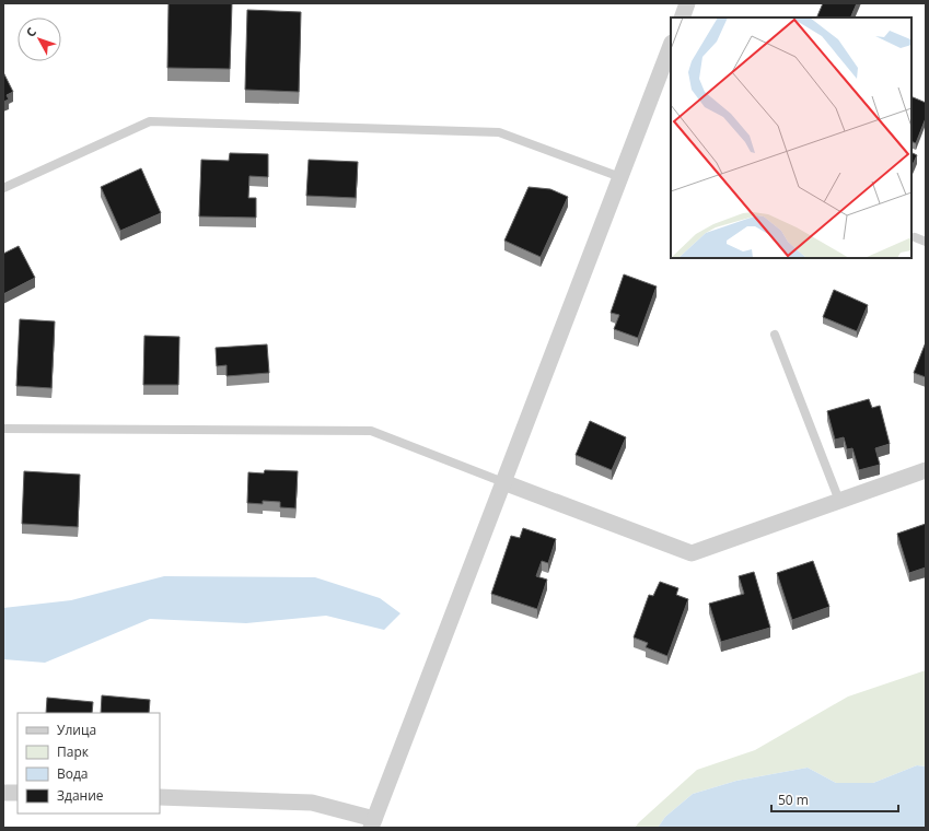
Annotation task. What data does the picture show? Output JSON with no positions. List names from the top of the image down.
{
  "legend": [
    "Улица",
    "Парк",
    "Вода",
    "Здание"
  ],
  "scale_bar": "50 m",
  "north": "top left"
}
